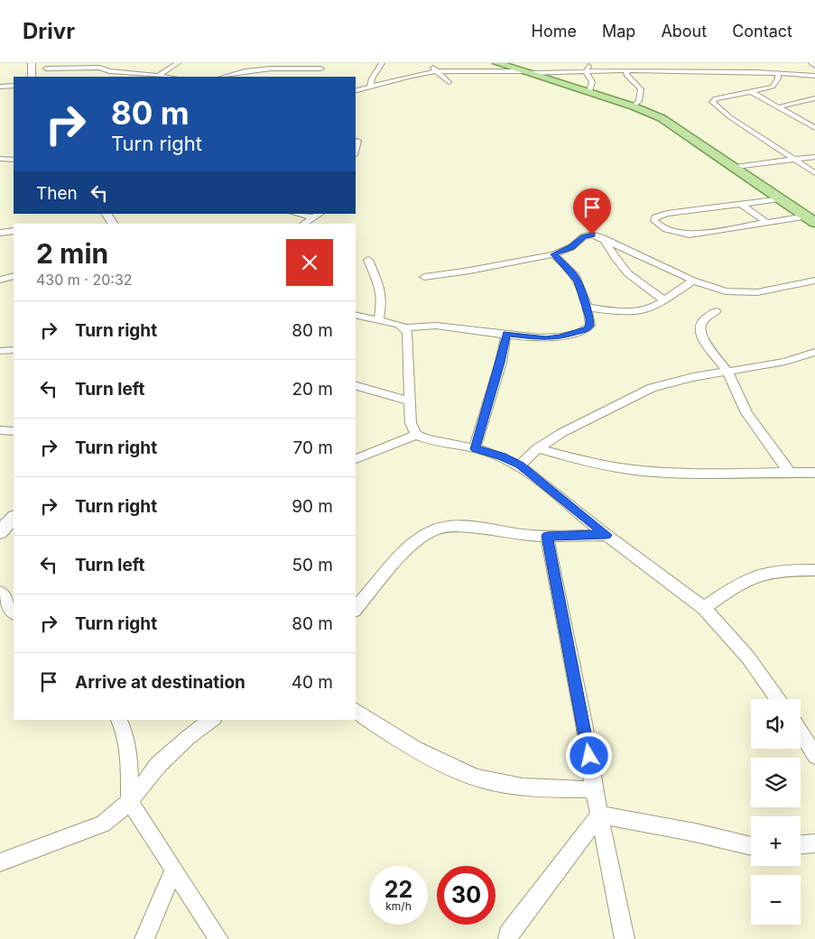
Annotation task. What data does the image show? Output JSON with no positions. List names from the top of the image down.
{
  "page": {
    "header": "Drivr",
    "nav": [
      "Home",
      "Map",
      "About",
      "Contact"
    ],
    "turn": ["80 m", "Turn right"],
    "then": "Then",
    "heading": ["2 min", "430 m · 20:32"],
    "list": [
      {
        "name": "Turn right",
        "value": "80 m"
      },
      {
        "name": "Turn left",
        "value": "20 m"
      },
      {
        "name": "Turn right",
        "value": "70 m"
      },
      {
        "name": "Turn right",
        "value": "90 m"
      },
      {
        "name": "Turn left",
        "value": "50 m"
      },
      {
        "name": "Turn right",
        "value": "80 m"
      },
      {
        "name": "Arrive at destination",
        "value": "40 m"
      }
    ],
    "map_buttons": ["+", "−"],
    "speed": "22 km/h",
    "limit": "30"
  }
}
